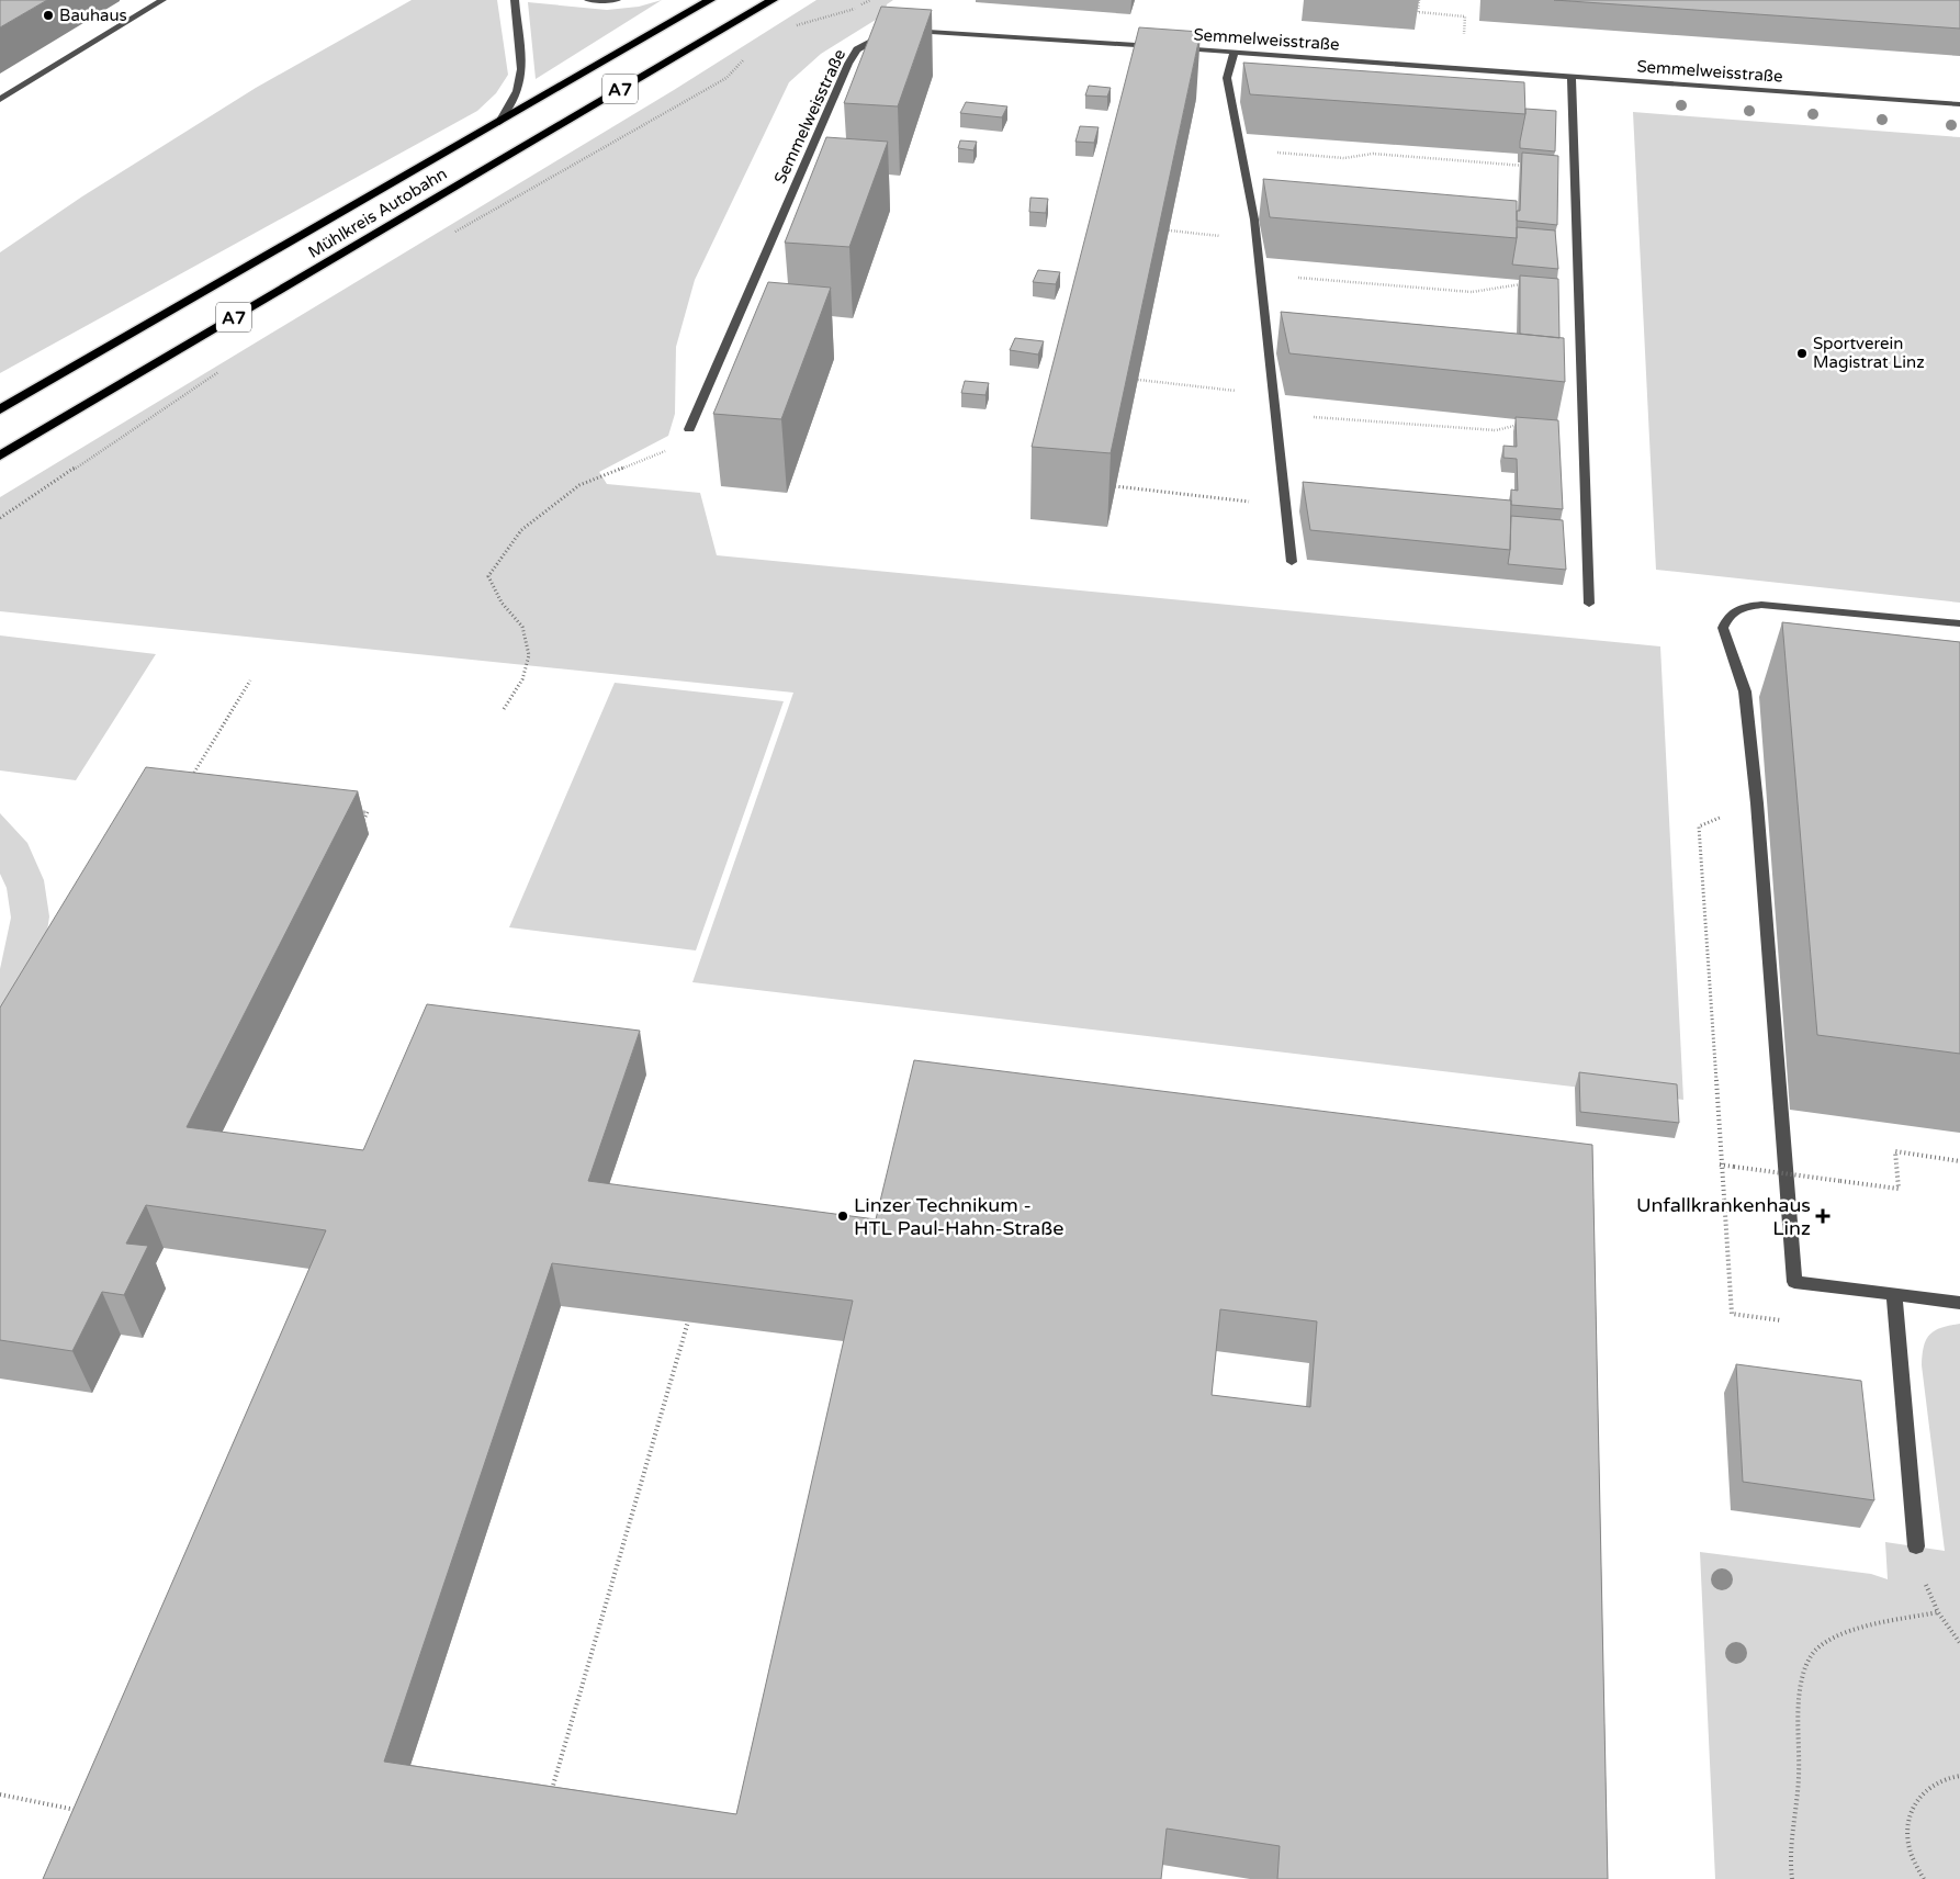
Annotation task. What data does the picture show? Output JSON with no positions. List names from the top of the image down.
{
  "streets": {
    "highway": ["A7", "Mühlkreis Autobahn"],
    "street": ["Semmelweisstraße"]
  },
  "places": {
    "other": ["Bauhaus", "Sportverein Magistrat Linz", "Linzer Technikum - HTL Paul-Hahn-Straße"],
    "health": ["Unfallkrankenhaus Linz"]
  }
}
